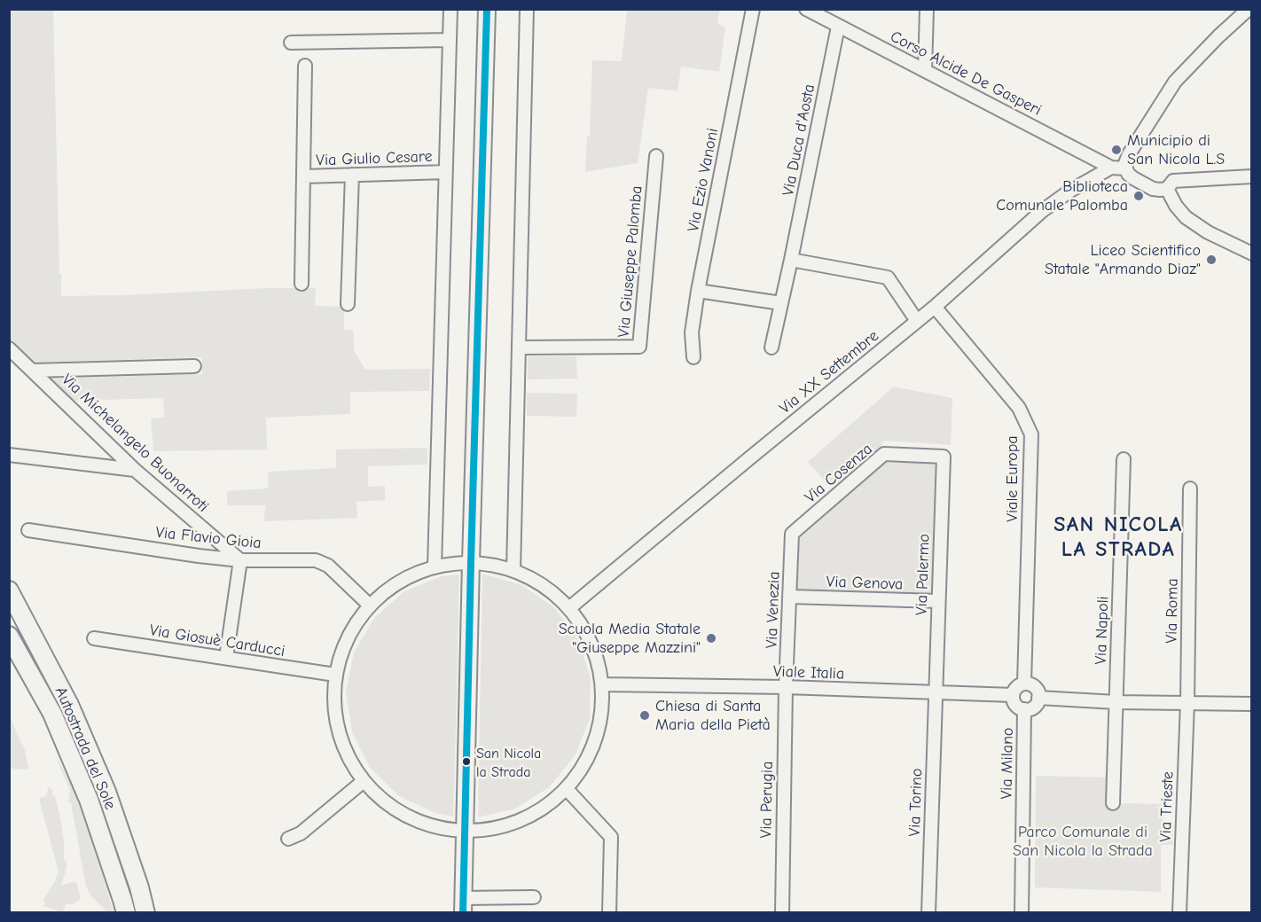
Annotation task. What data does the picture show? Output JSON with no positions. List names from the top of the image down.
{
  "streets": {
    "highway": ["Autostrada del Sole"],
    "street": [
      "Corso Alcide De Gasperi",
      "Via Duca d'Aosta",
      "Via Giulio Cesare",
      "Via Ezio Vanoni",
      "Via Giuseppe Palomba",
      "Via XX Settembre",
      "Via Michelangelo Buonarroti",
      "Via Cosenza",
      "Viale Europa",
      "Via Flavio Gioia",
      "Via Palermo",
      "Via Genova",
      "Via Venezia",
      "Via Roma",
      "Via Napoli",
      "Via Giosuè Carducci",
      "Viale Italia",
      "Via Milano",
      "Via Perugia",
      "Via Torino",
      "Via Trieste"
    ]
  },
  "crossings": [
    ["Corso Alcide De Gasperi", "Via Duca d'Aosta"],
    ["Corso Alcide De Gasperi", "Via XX Settembre"],
    ["Via XX Settembre", "Viale Europa"],
    ["Via Michelangelo Buonarroti", "Via Flavio Gioia"],
    ["Via Cosenza", "Via Palermo"],
    ["Via Cosenza", "Via Venezia"],
    ["Viale Europa", "Viale Italia"],
    ["Viale Europa", "Via Milano"],
    ["Via Palermo", "Via Genova"],
    ["Via Palermo", "Viale Italia"],
    ["Via Palermo", "Via Torino"],
    ["Via Genova", "Via Venezia"],
    ["Via Venezia", "Viale Italia"],
    ["Via Venezia", "Via Perugia"],
    ["Via Roma", "Via Trieste"],
    ["Viale Italia", "Via Milano"],
    ["Viale Italia", "Via Perugia"],
    ["Viale Italia", "Via Torino"]
  ],
  "districts": ["SAN NICOLA LA STRADA"],
  "parks": ["Parco Comunale di San Nicola la Strada"],
  "places": [
    "Municipio di San Nicola L.S",
    "Biblioteca Comunale Palomba",
    "Liceo Scientifico Statale \"Armando Diaz\"",
    "Scuola Media Statale \"Giuseppe Mazzini\"",
    "Chiesa di Santa Maria della Pietà",
    "San Nicola la Strada"
  ]
}
